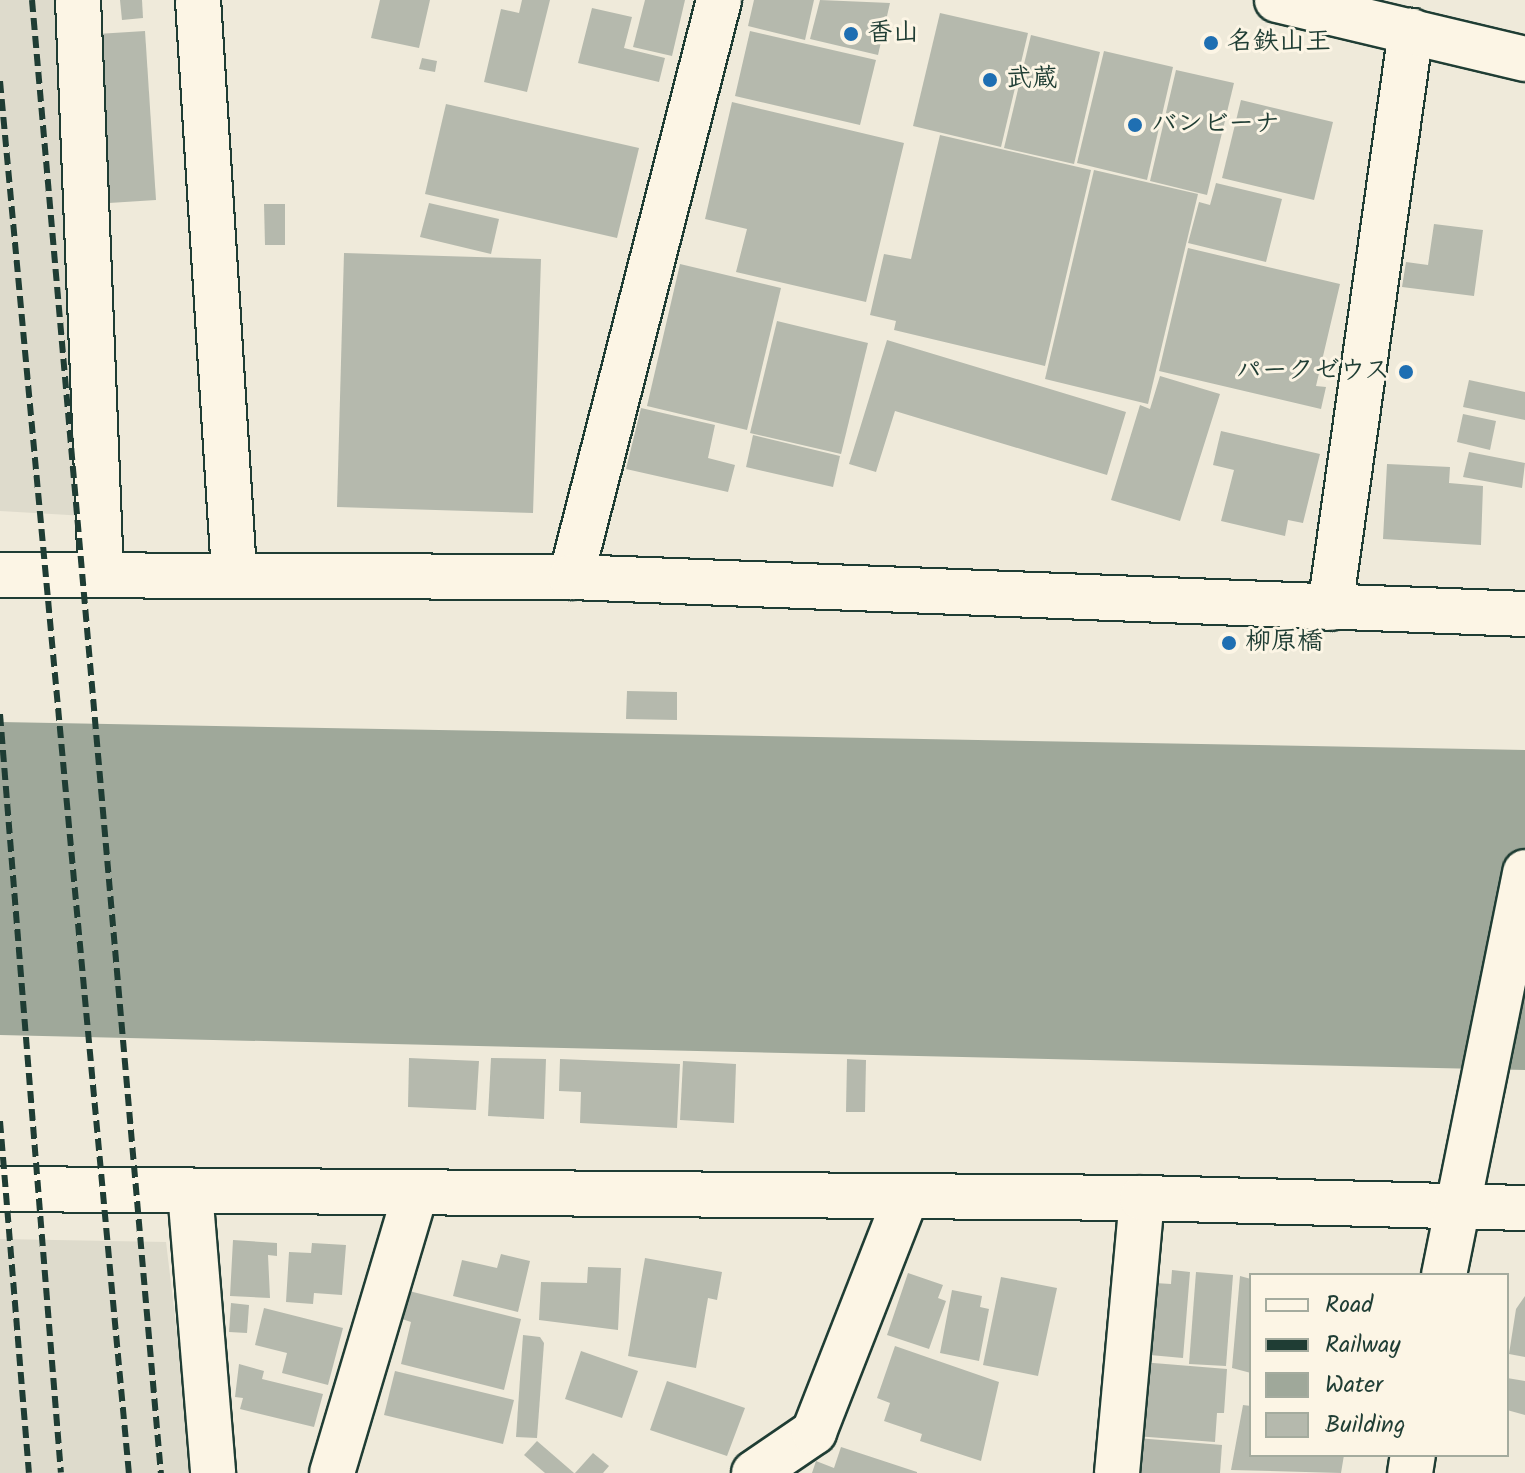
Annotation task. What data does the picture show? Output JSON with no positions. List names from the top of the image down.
{
  "places": [
    "香山",
    "名鉄山王",
    "武蔵",
    "バンビーナ",
    "パークゼウス",
    "柳原橋"
  ],
  "legend": [
    "Road",
    "Railway",
    "Water",
    "Building"
  ]
}
